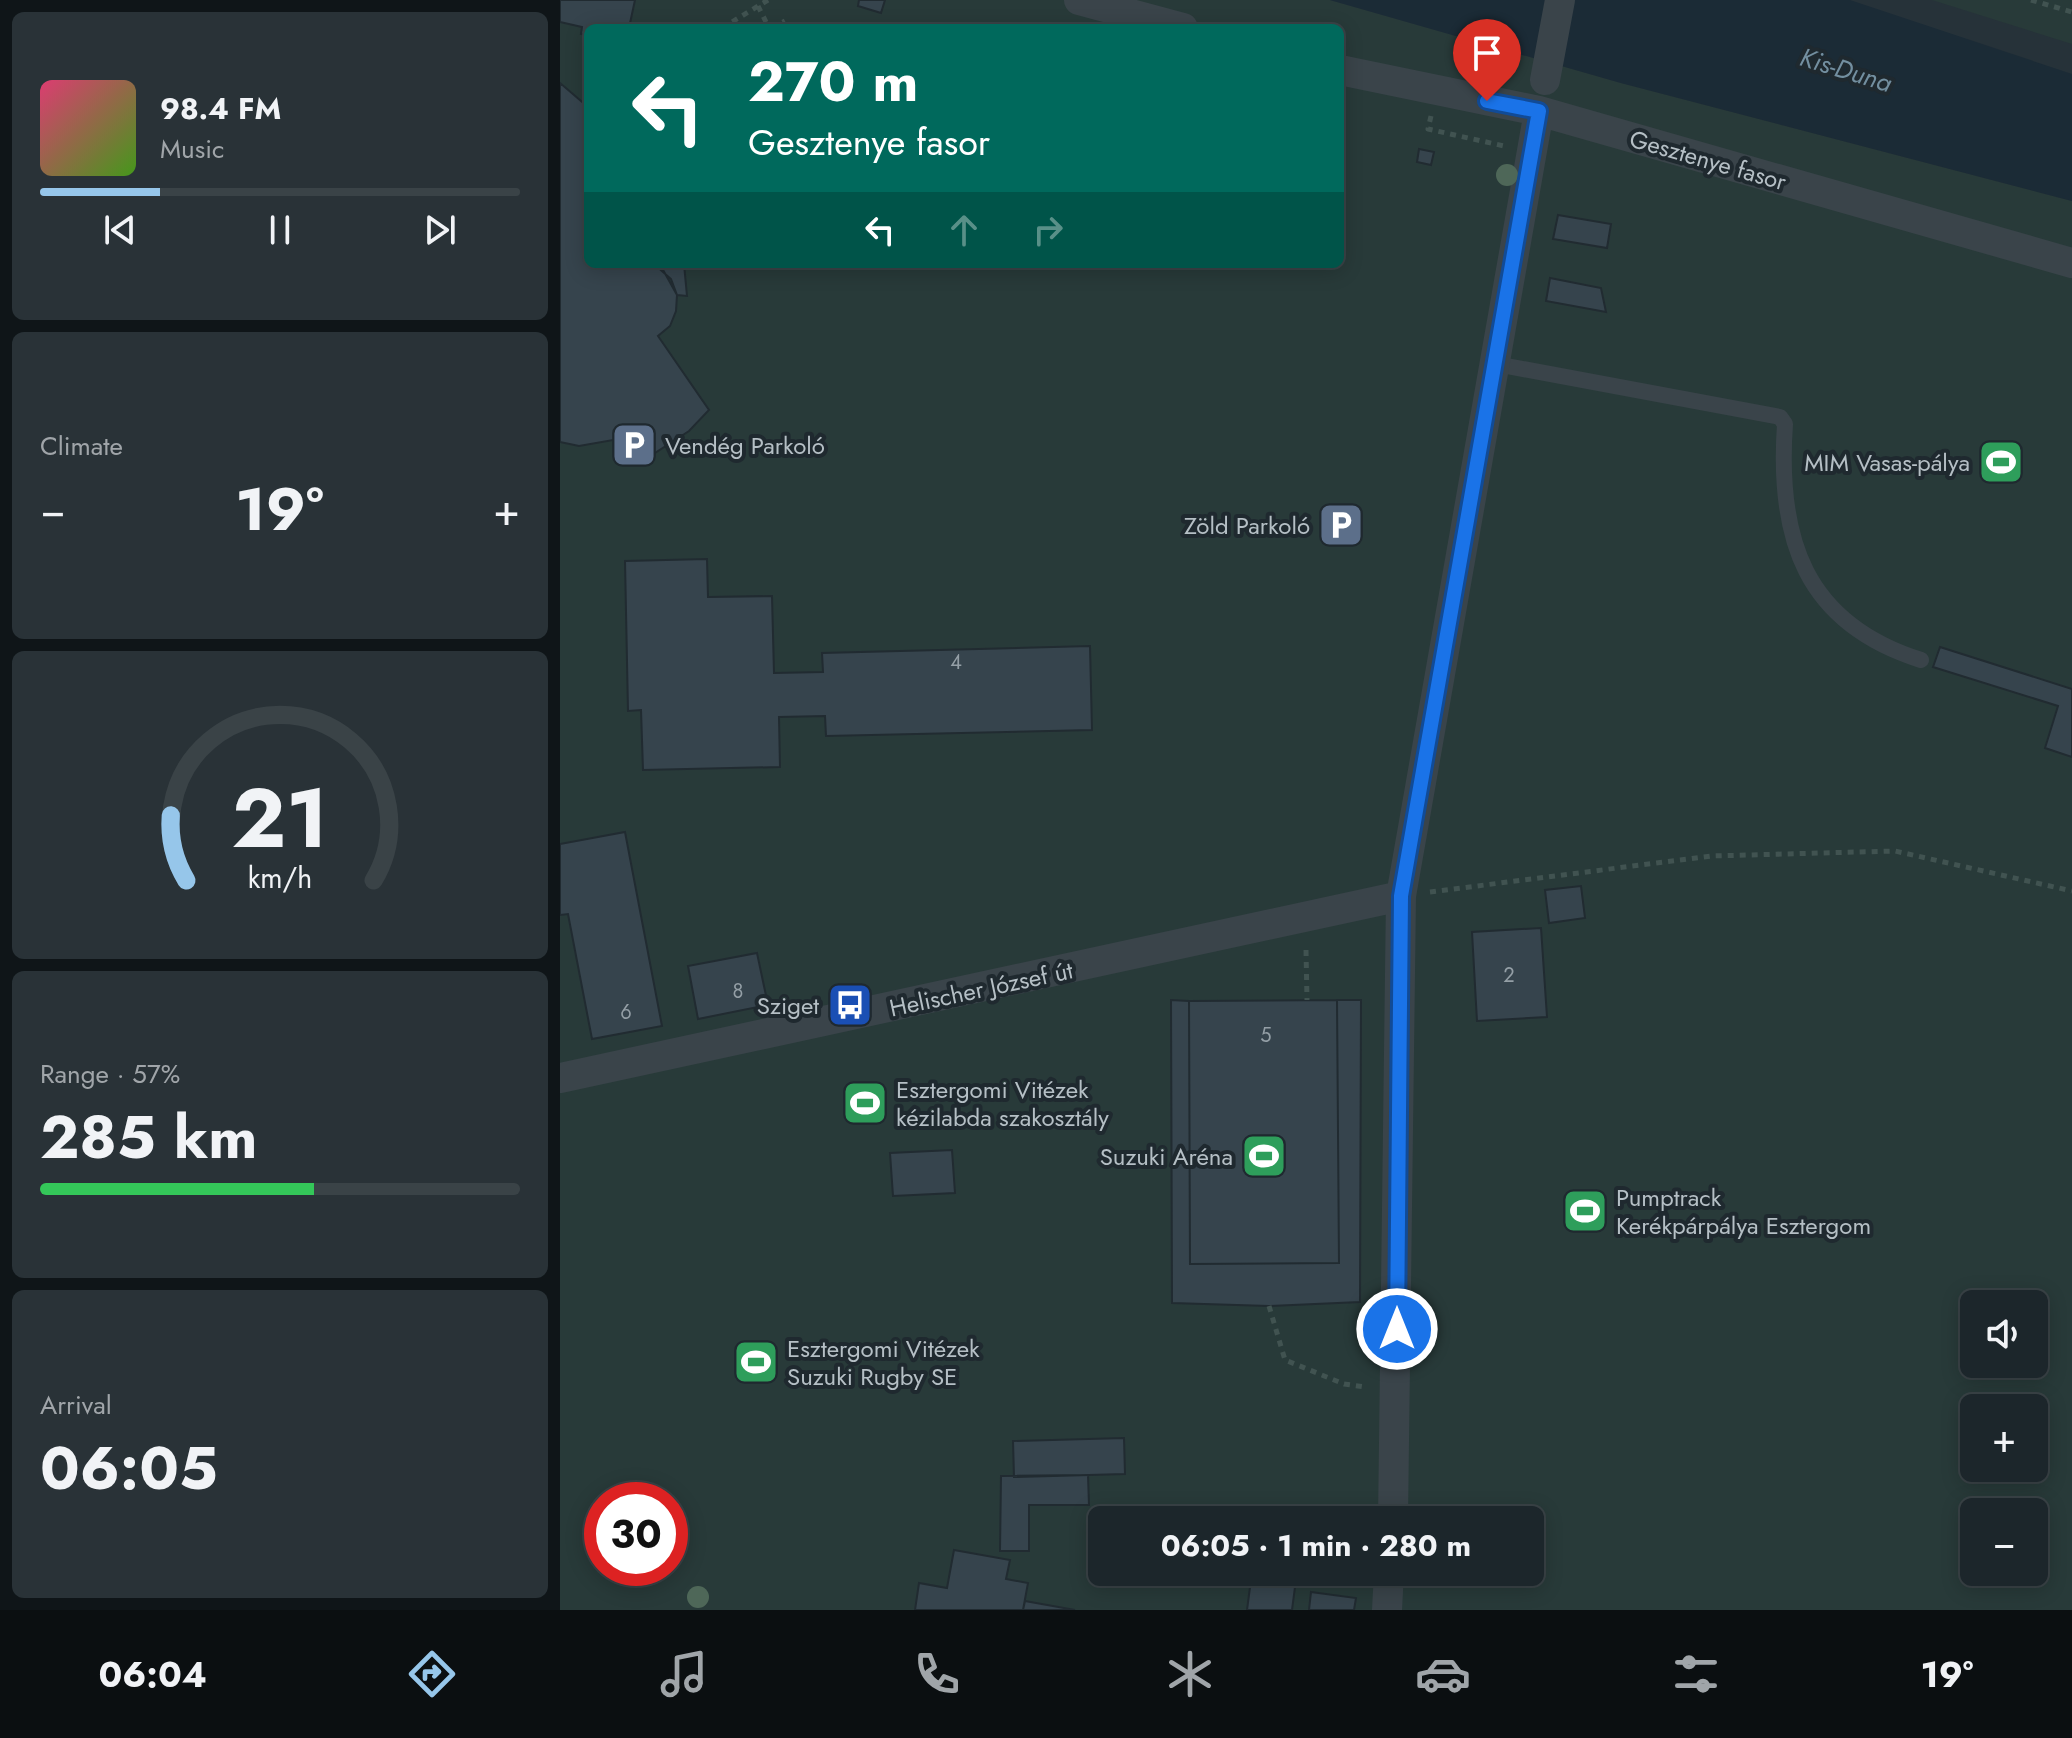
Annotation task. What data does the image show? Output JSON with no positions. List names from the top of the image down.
{
  "streets": {
    "street": ["Gesztenye fasor", "Helischer József út"]
  },
  "water": ["Kis-Duna"],
  "places": {
    "parking": ["Vendég Parkoló", "Zöld Parkoló"],
    "sports": [
      "MIM Vasas-pálya",
      "Esztergomi Vitézek kézilabda szakosztály",
      "Suzuki Aréna",
      "Pumptrack Kerékpárpálya Esztergom",
      "Esztergomi Vitézek Suzuki Rugby SE"
    ],
    "bus stop": ["Sziget"]
  },
  "house_numbers": [
    "4",
    "2",
    "8",
    "6",
    "5"
  ],
  "page": {
    "turn": ["270 m", "Gesztenye fasor"],
    "song": ["98.4 FM", "Music"],
    "tile": [
      "Climate",
      ["Range · 57%", "285 km"],
      ["Arrival", "06:05"]
    ],
    "heat": ["−", "19°", "+"],
    "map_buttons": ["+", "−"],
    "limit": "30",
    "trip": "06:05 · 1 min · 280 m",
    "tabs": ["06:04", "19°"],
    "gauge": ["21", "km/h"]
  }
}
